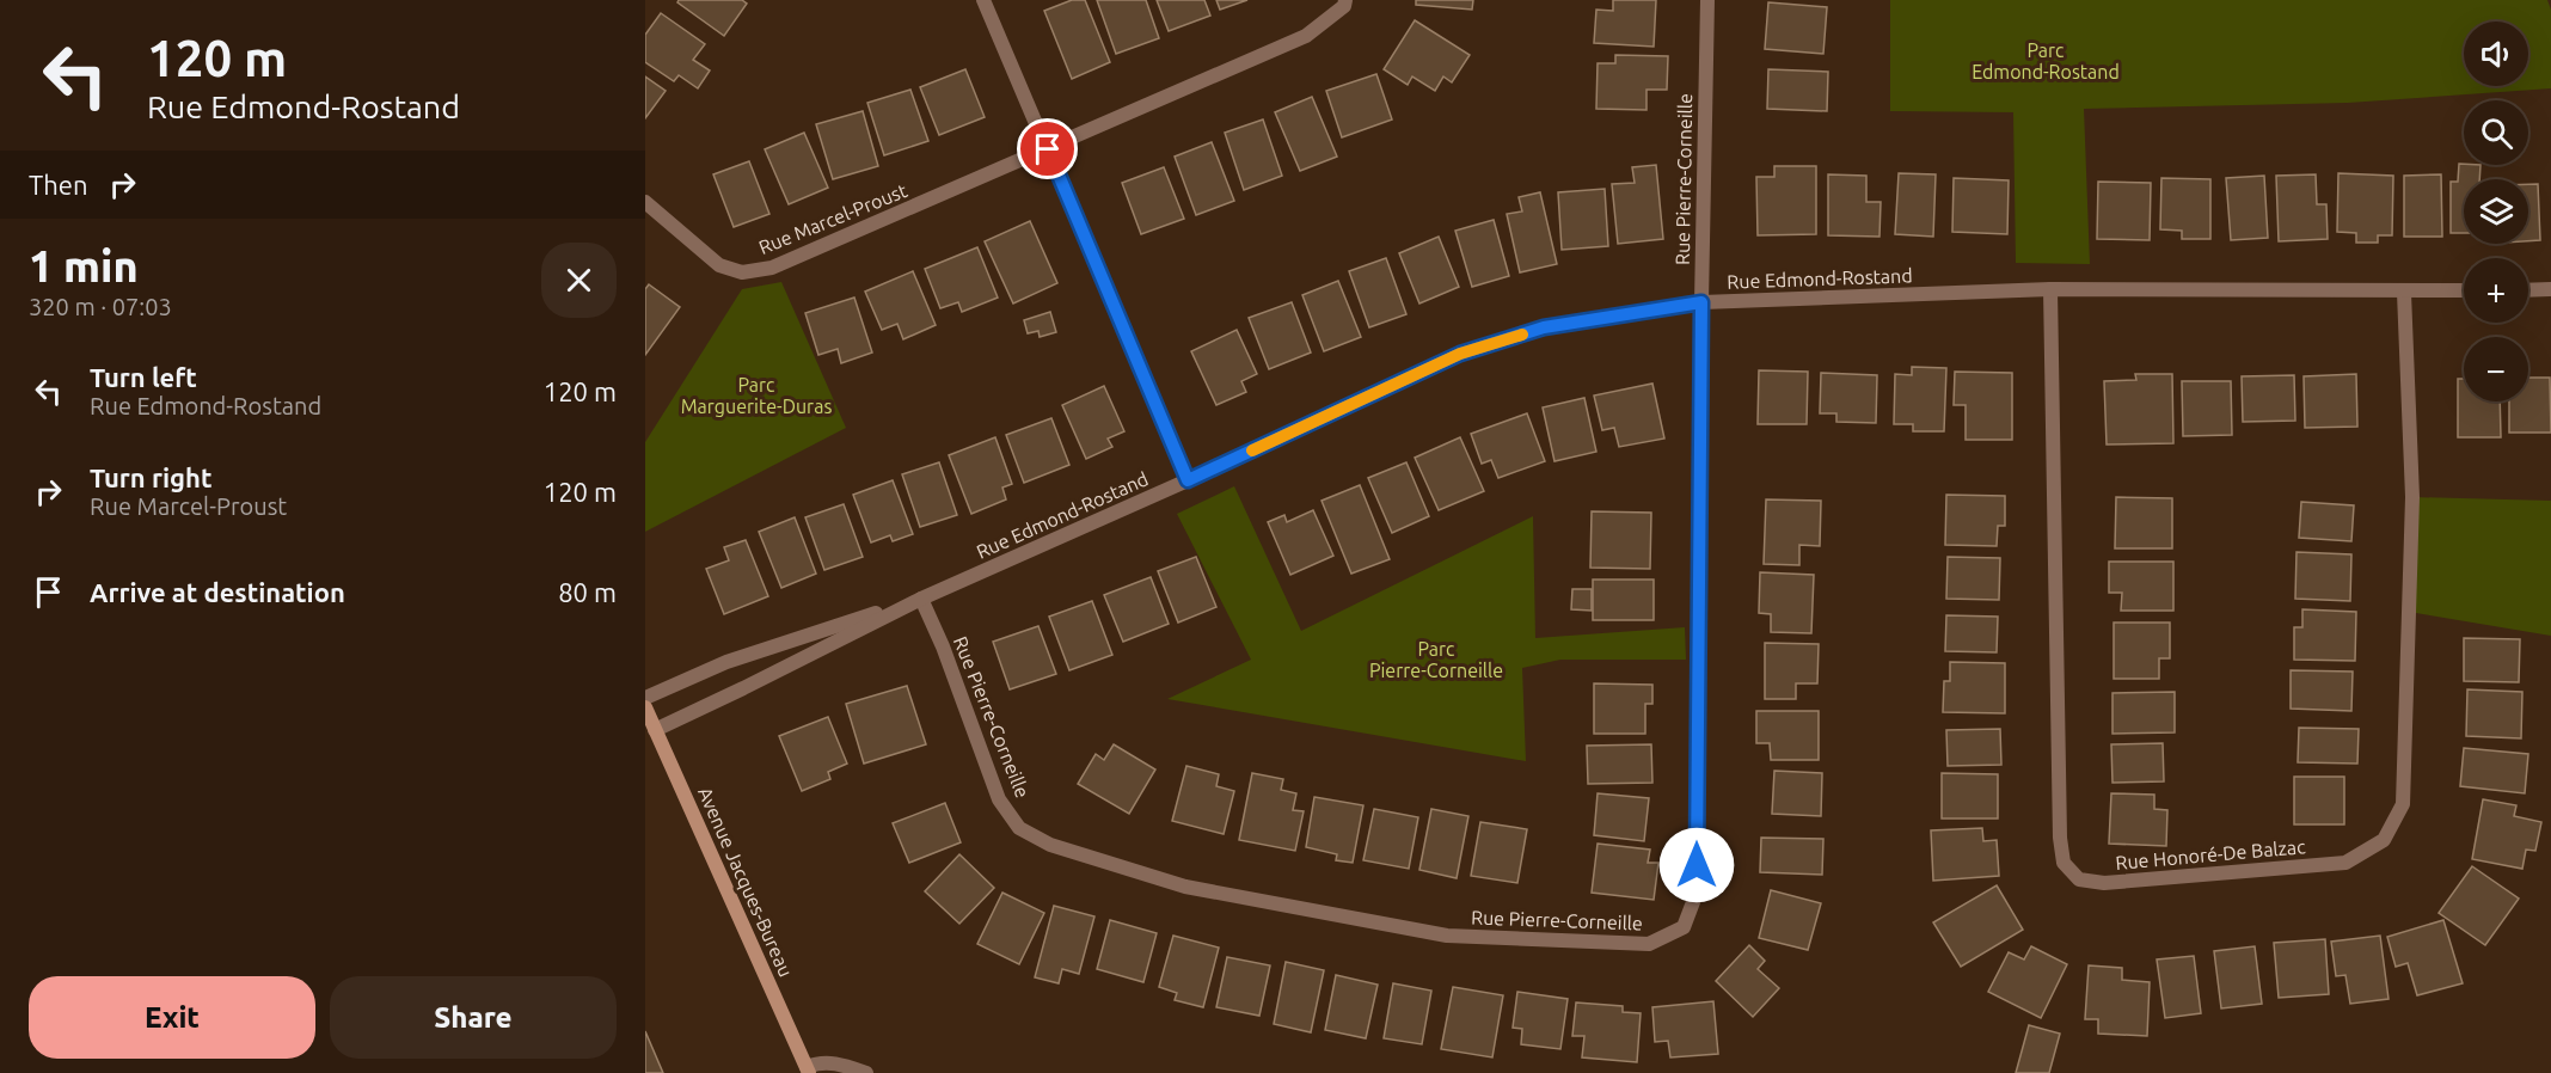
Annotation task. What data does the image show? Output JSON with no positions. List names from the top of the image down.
{
  "streets": {
    "street": [
      "Rue Pierre-Corneille",
      "Rue Marcel-Proust",
      "Rue Edmond-Rostand",
      "Rue Honoré-De Balzac",
      "Avenue Jacques-Bureau"
    ]
  },
  "crossings": [
    ["Rue Pierre-Corneille", "Rue Edmond-Rostand"],
    ["Rue Edmond-Rostand", "Rue Honoré-De Balzac"],
    ["Rue Edmond-Rostand", "Avenue Jacques-Bureau"]
  ],
  "parks": ["Parc Edmond-Rostand", "Parc Marguerite-Duras", "Parc Pierre-Corneille"],
  "page": {
    "turn": ["120 m", "Rue Edmond-Rostand"],
    "map_buttons": ["+", "−"],
    "then": "Then",
    "heading": ["1 min", "320 m · 07:03"],
    "list": [
      {
        "name": "Turn left",
        "note": "Rue Edmond-Rostand",
        "value": "120 m"
      },
      {
        "name": "Turn right",
        "note": "Rue Marcel-Proust",
        "value": "120 m"
      },
      {
        "name": "Arrive at destination",
        "value": "80 m"
      }
    ],
    "buttons": ["Exit", "Share"]
  }
}
